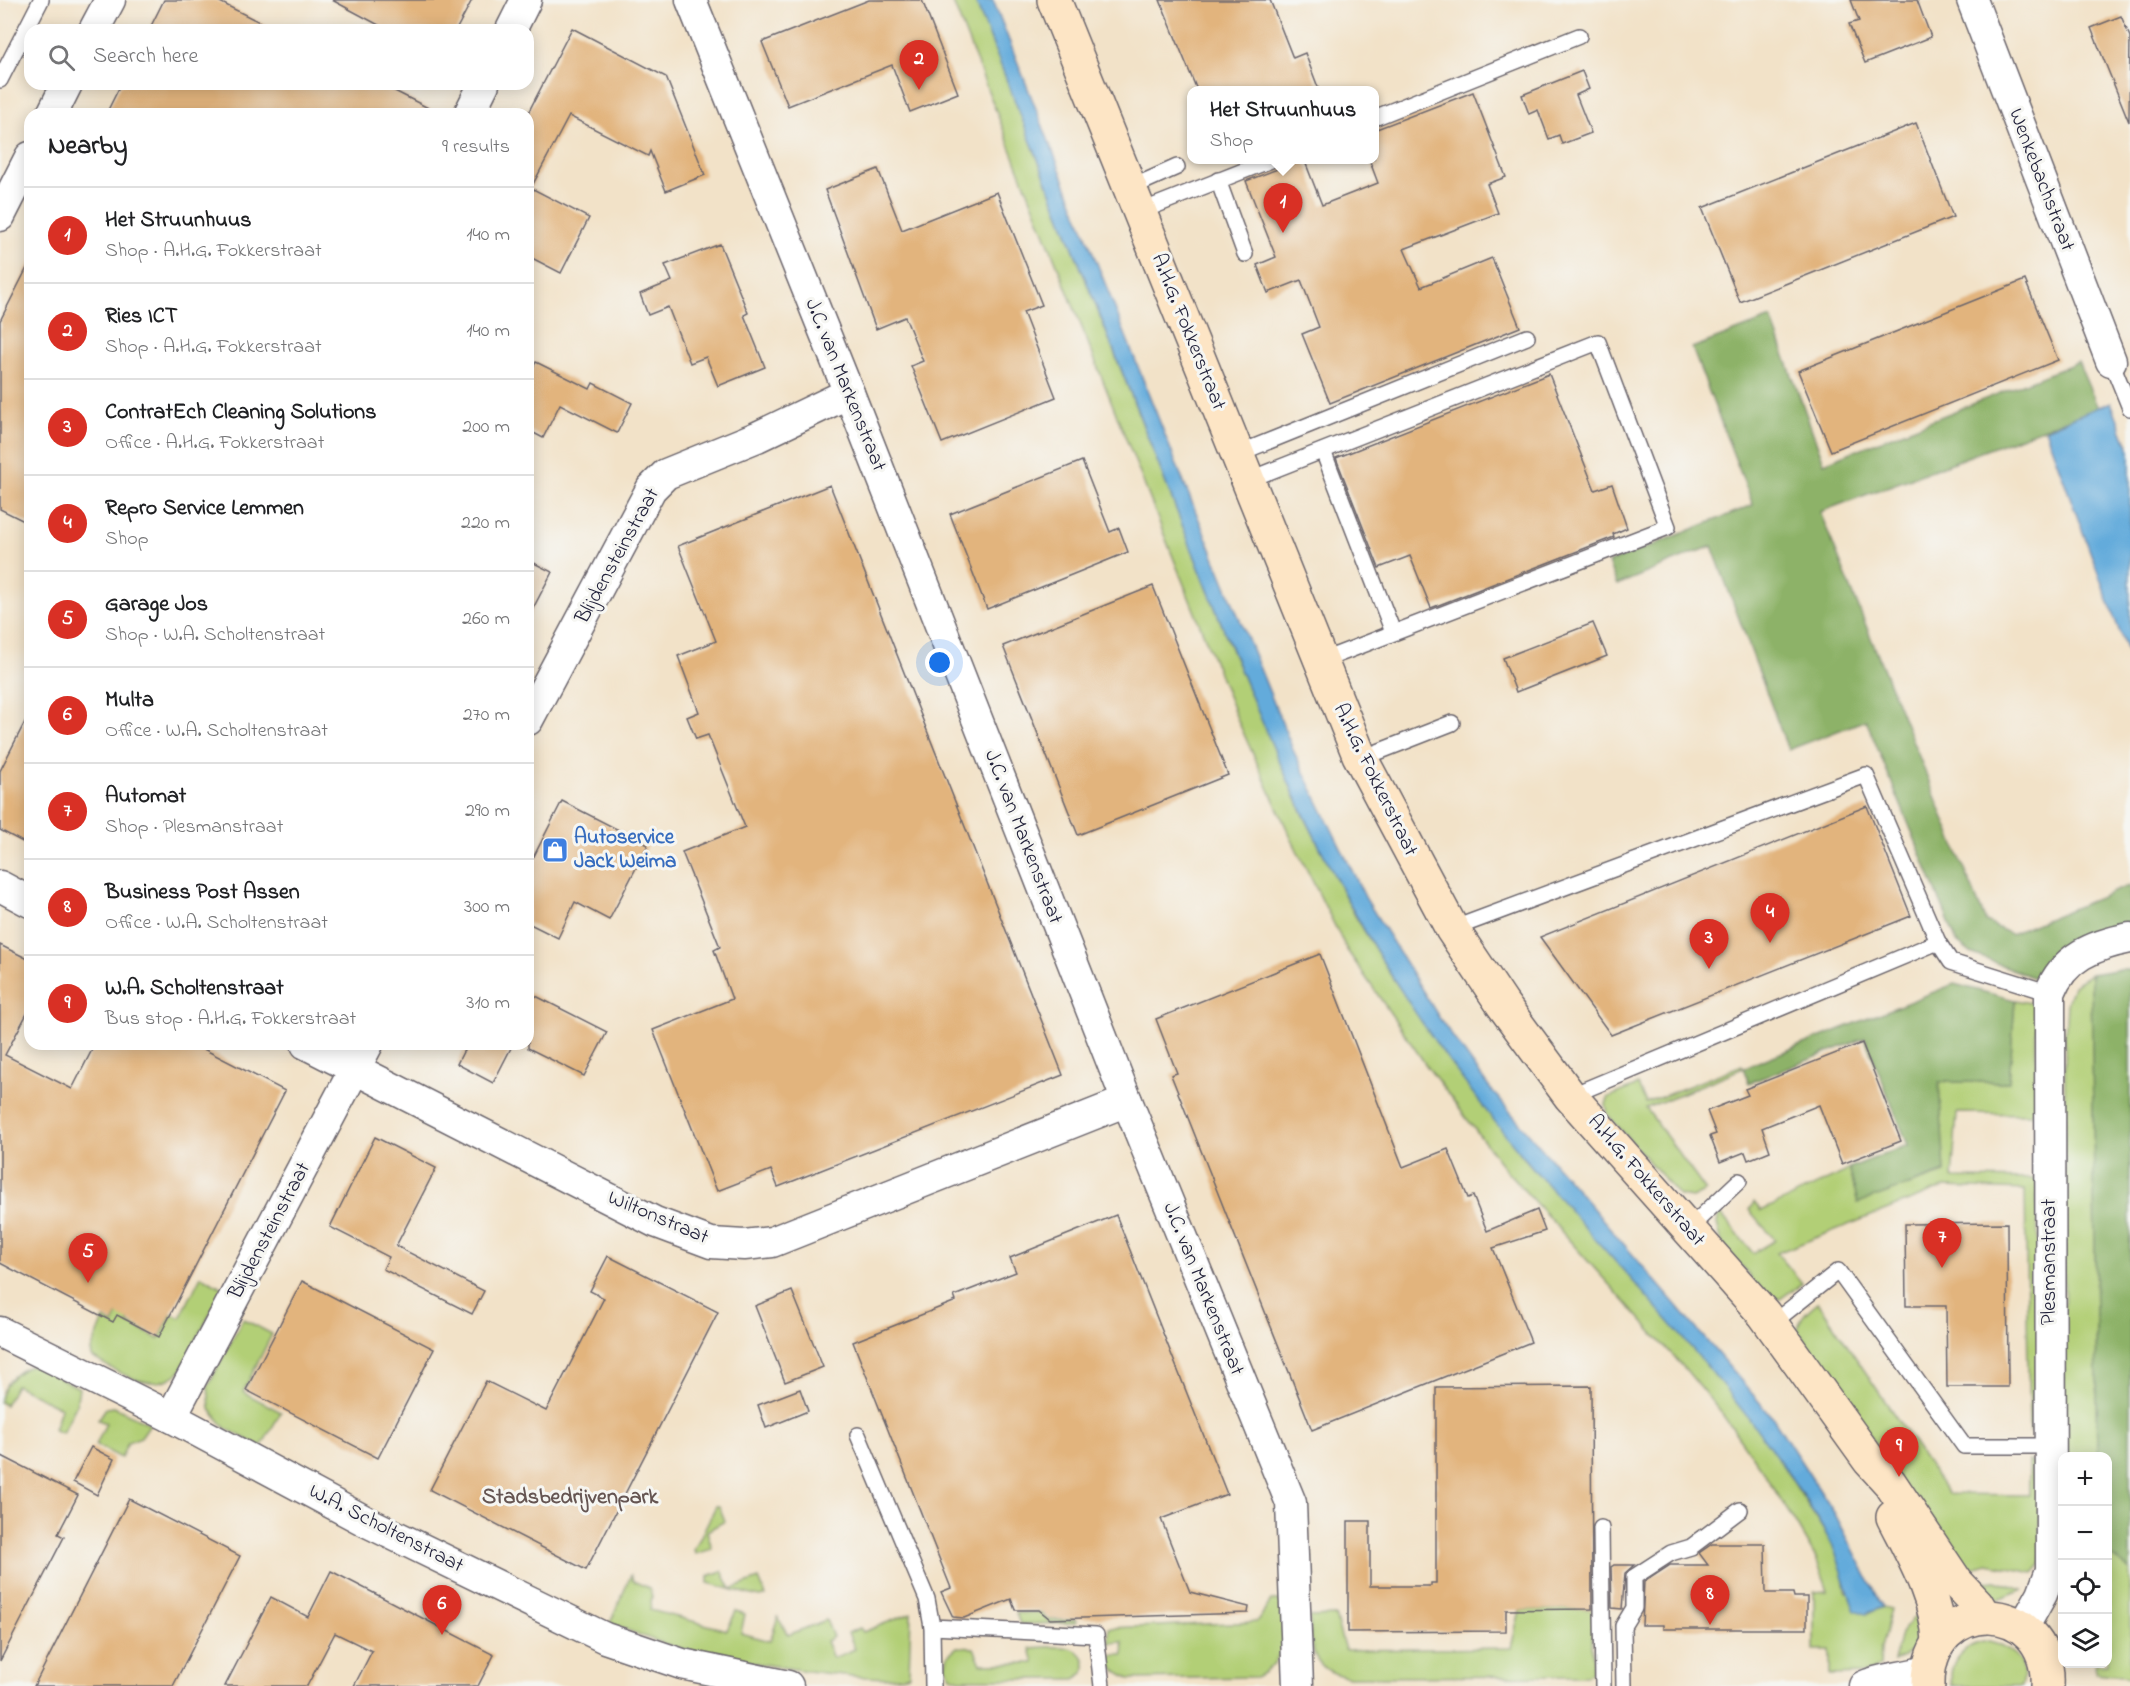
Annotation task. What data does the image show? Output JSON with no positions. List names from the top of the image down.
{
  "streets": {
    "street": [
      "Wenkebachstraat",
      "A.H.G. Fokkerstraat",
      "J.C. van Markenstraat",
      "Blijdensteinstraat",
      "Wiltonstraat",
      "Plesmanstraat",
      "W.A. Scholtenstraat"
    ]
  },
  "crossings": [
    ["J.C. van Markenstraat", "Blijdensteinstraat"],
    ["J.C. van Markenstraat", "Wiltonstraat"],
    ["Blijdensteinstraat", "Wiltonstraat"],
    ["Blijdensteinstraat", "W.A. Scholtenstraat"]
  ],
  "districts": ["Stadsbedrijvenpark"],
  "places": {
    "shop": ["Autoservice Jack Weima"]
  },
  "page": {
    "search": "Search here",
    "pins": [
      "2",
      "1",
      "4",
      "3",
      "7",
      "5",
      "9",
      "8",
      "6"
    ],
    "popup": ["Het Struunhuus", "Shop"],
    "heading": ["Nearby", "9 results"],
    "list": [
      {
        "mark": "1",
        "name": "Het Struunhuus",
        "note": "Shop · A.H.G. Fokkerstraat",
        "value": "140 m"
      },
      {
        "mark": "2",
        "name": "Ries ICT",
        "note": "Shop · A.H.G. Fokkerstraat",
        "value": "140 m"
      },
      {
        "mark": "3",
        "name": "ContratEch Cleaning Solutions",
        "note": "Office · A.H.G. Fokkerstraat",
        "value": "200 m"
      },
      {
        "mark": "4",
        "name": "Repro Service Lemmen",
        "note": "Shop",
        "value": "220 m"
      },
      {
        "mark": "5",
        "name": "Garage Jos",
        "note": "Shop · W.A. Scholtenstraat",
        "value": "260 m"
      },
      {
        "mark": "6",
        "name": "Multa",
        "note": "Office · W.A. Scholtenstraat",
        "value": "270 m"
      },
      {
        "mark": "7",
        "name": "Automat",
        "note": "Shop · Plesmanstraat",
        "value": "290 m"
      },
      {
        "mark": "8",
        "name": "Business Post Assen",
        "note": "Office · W.A. Scholtenstraat",
        "value": "300 m"
      },
      {
        "mark": "9",
        "name": "W.A. Scholtenstraat",
        "note": "Bus stop · A.H.G. Fokkerstraat",
        "value": "310 m"
      }
    ],
    "map_buttons": ["+", "−"]
  }
}
